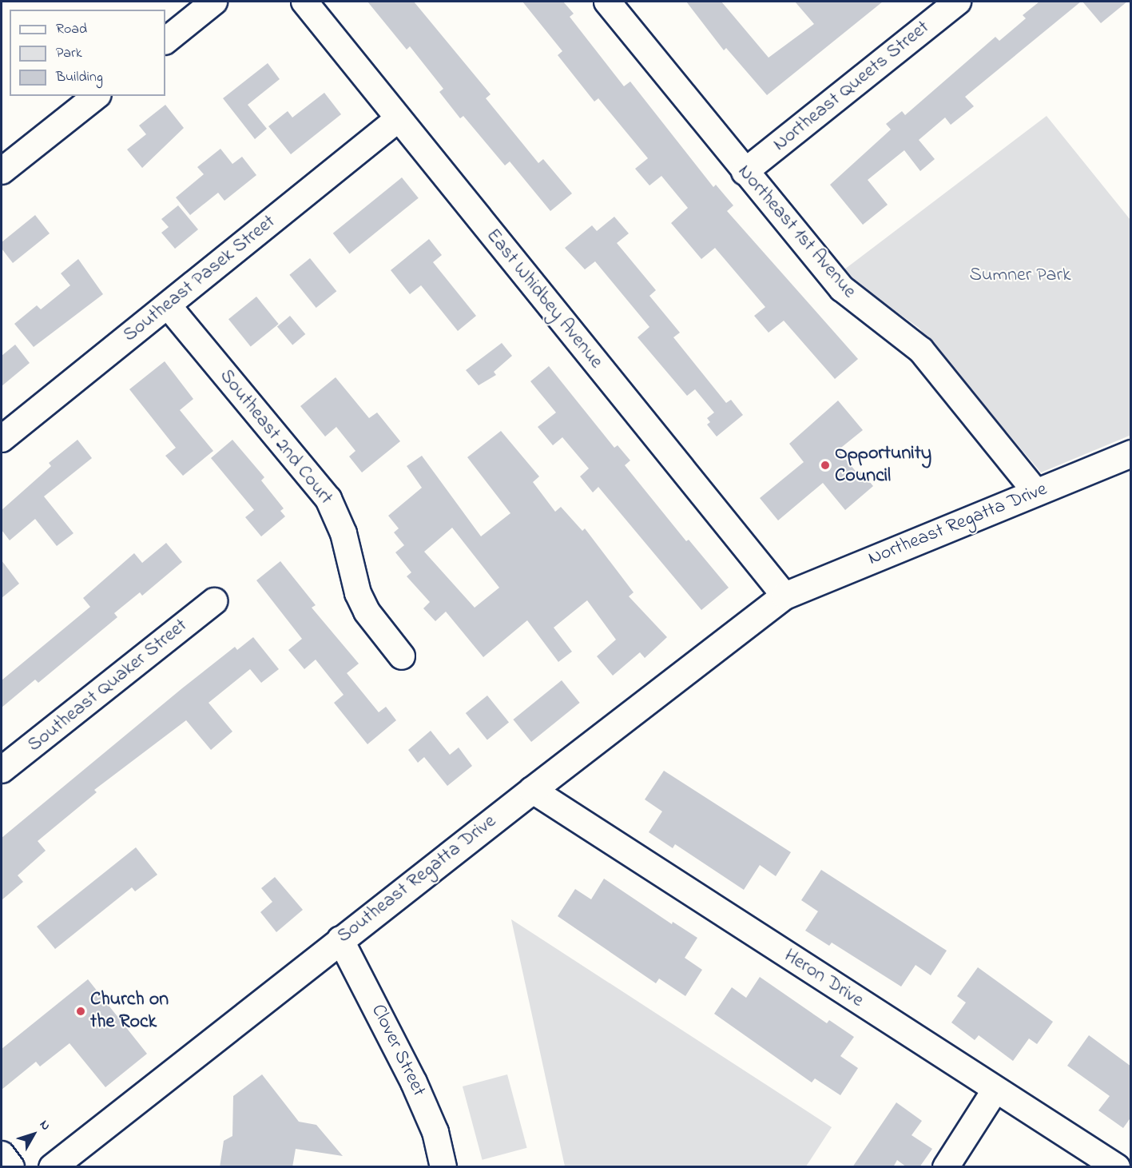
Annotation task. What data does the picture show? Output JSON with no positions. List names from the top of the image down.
{
  "streets": {
    "main road": ["Northeast Regatta Drive", "Southeast Regatta Drive"],
    "street": [
      "Northeast Queets Street",
      "Northeast 1st Avenue",
      "Southeast Pasek Street",
      "East Whidbey Avenue",
      "Southeast 2nd Court",
      "Southeast Quaker Street",
      "Heron Drive",
      "Clover Street"
    ]
  },
  "crossings": [
    ["Northeast Queets Street", "Northeast 1st Avenue"],
    ["Northeast 1st Avenue", "Northeast Regatta Drive"],
    ["Southeast Pasek Street", "East Whidbey Avenue"],
    ["Southeast Pasek Street", "Southeast 2nd Court"],
    ["East Whidbey Avenue", "Northeast Regatta Drive"],
    ["East Whidbey Avenue", "Southeast Regatta Drive"],
    ["Northeast Regatta Drive", "Southeast Regatta Drive"],
    ["Southeast Regatta Drive", "Heron Drive"],
    ["Southeast Regatta Drive", "Clover Street"]
  ],
  "parks": ["Sumner Park"],
  "places": ["Opportunity Council", "Church on the Rock"],
  "legend": ["Road", "Park", "Building"],
  "north": "top right"
}
